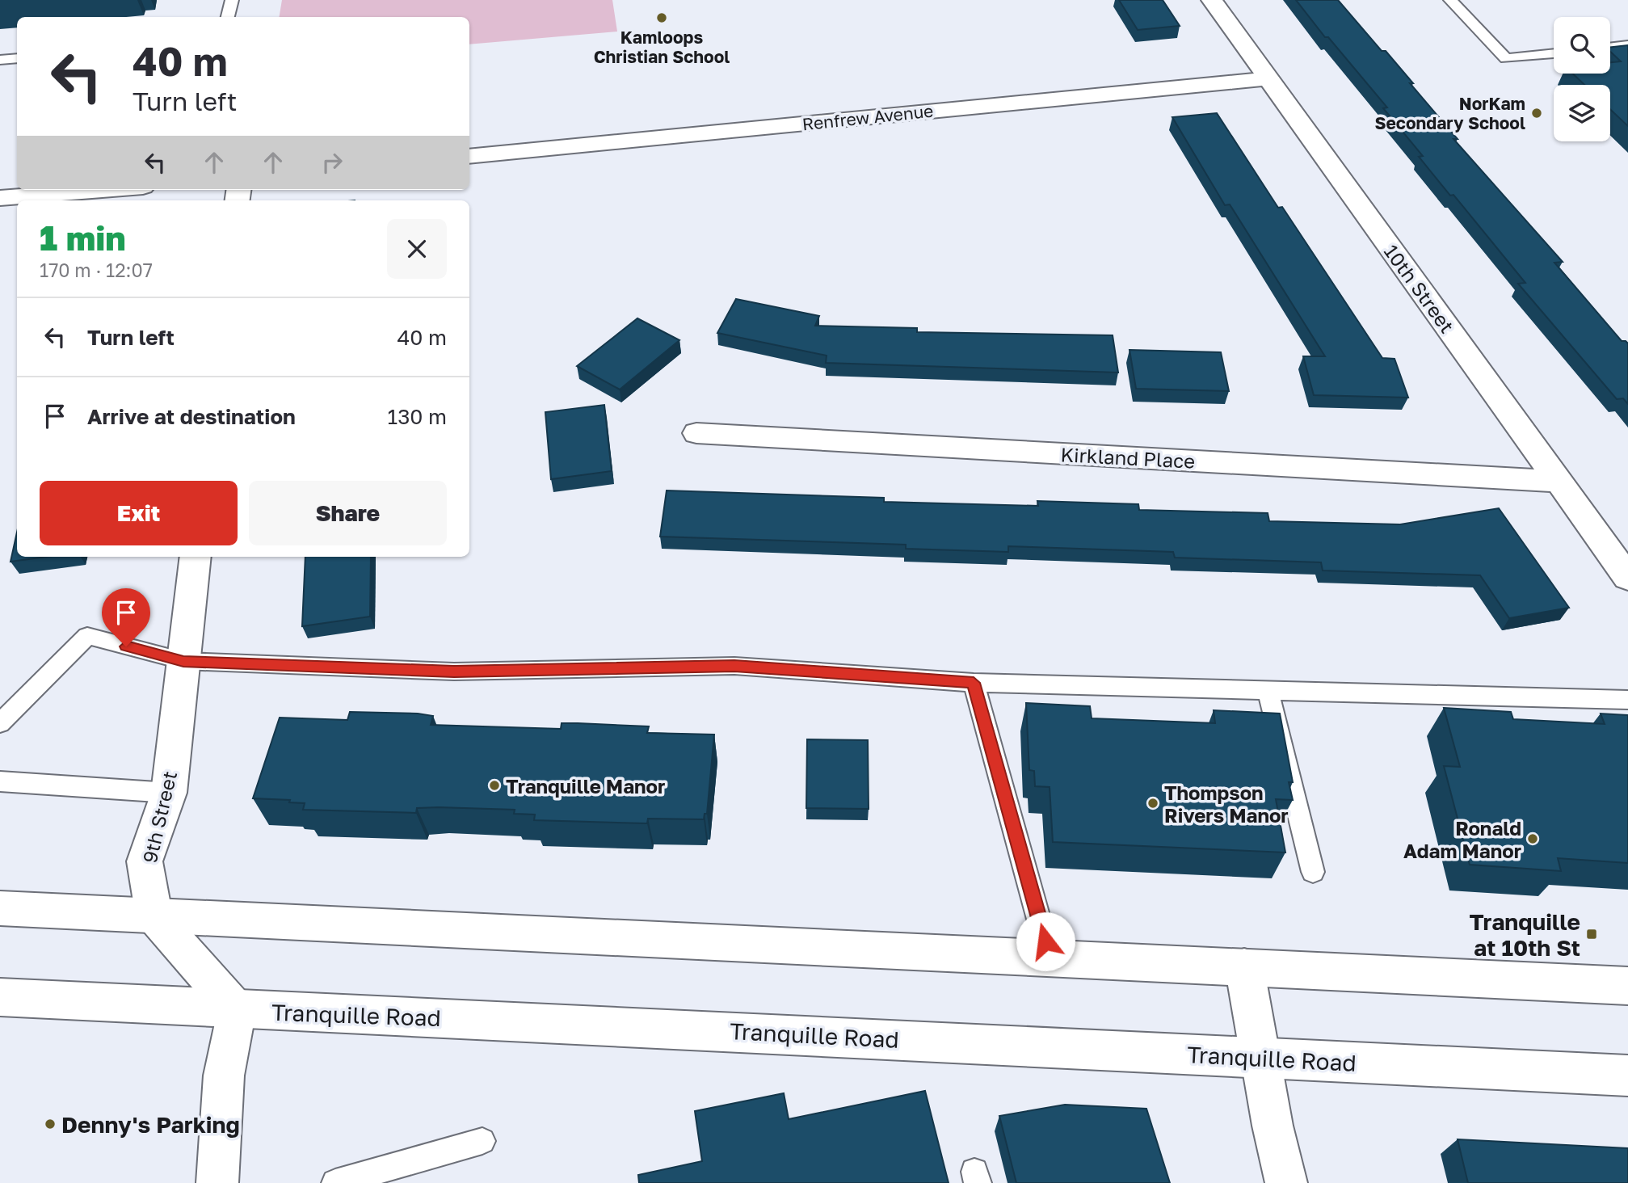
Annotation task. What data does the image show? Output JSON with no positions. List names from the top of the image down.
{
  "streets": {
    "street": [
      "Renfrew Avenue",
      "10th Street",
      "Kirkland Place",
      "9th Street",
      "Tranquille Road"
    ]
  },
  "crossings": [
    ["Renfrew Avenue", "10th Street"],
    ["10th Street", "Kirkland Place"]
  ],
  "places": {
    "other": [
      "Kamloops Christian School",
      "NorKam Secondary School",
      "Tranquille Manor",
      "Thompson Rivers Manor",
      "Ronald Adam Manor",
      "Denny's Parking"
    ],
    "transit": ["Tranquille at 10th St"]
  },
  "page": {
    "turn": ["40 m", "Turn left"],
    "heading": ["1 min", "170 m · 12:07"],
    "list": [
      {
        "name": "Turn left",
        "value": "40 m"
      },
      {
        "name": "Arrive at destination",
        "value": "130 m"
      }
    ],
    "buttons": ["Exit", "Share"]
  }
}
